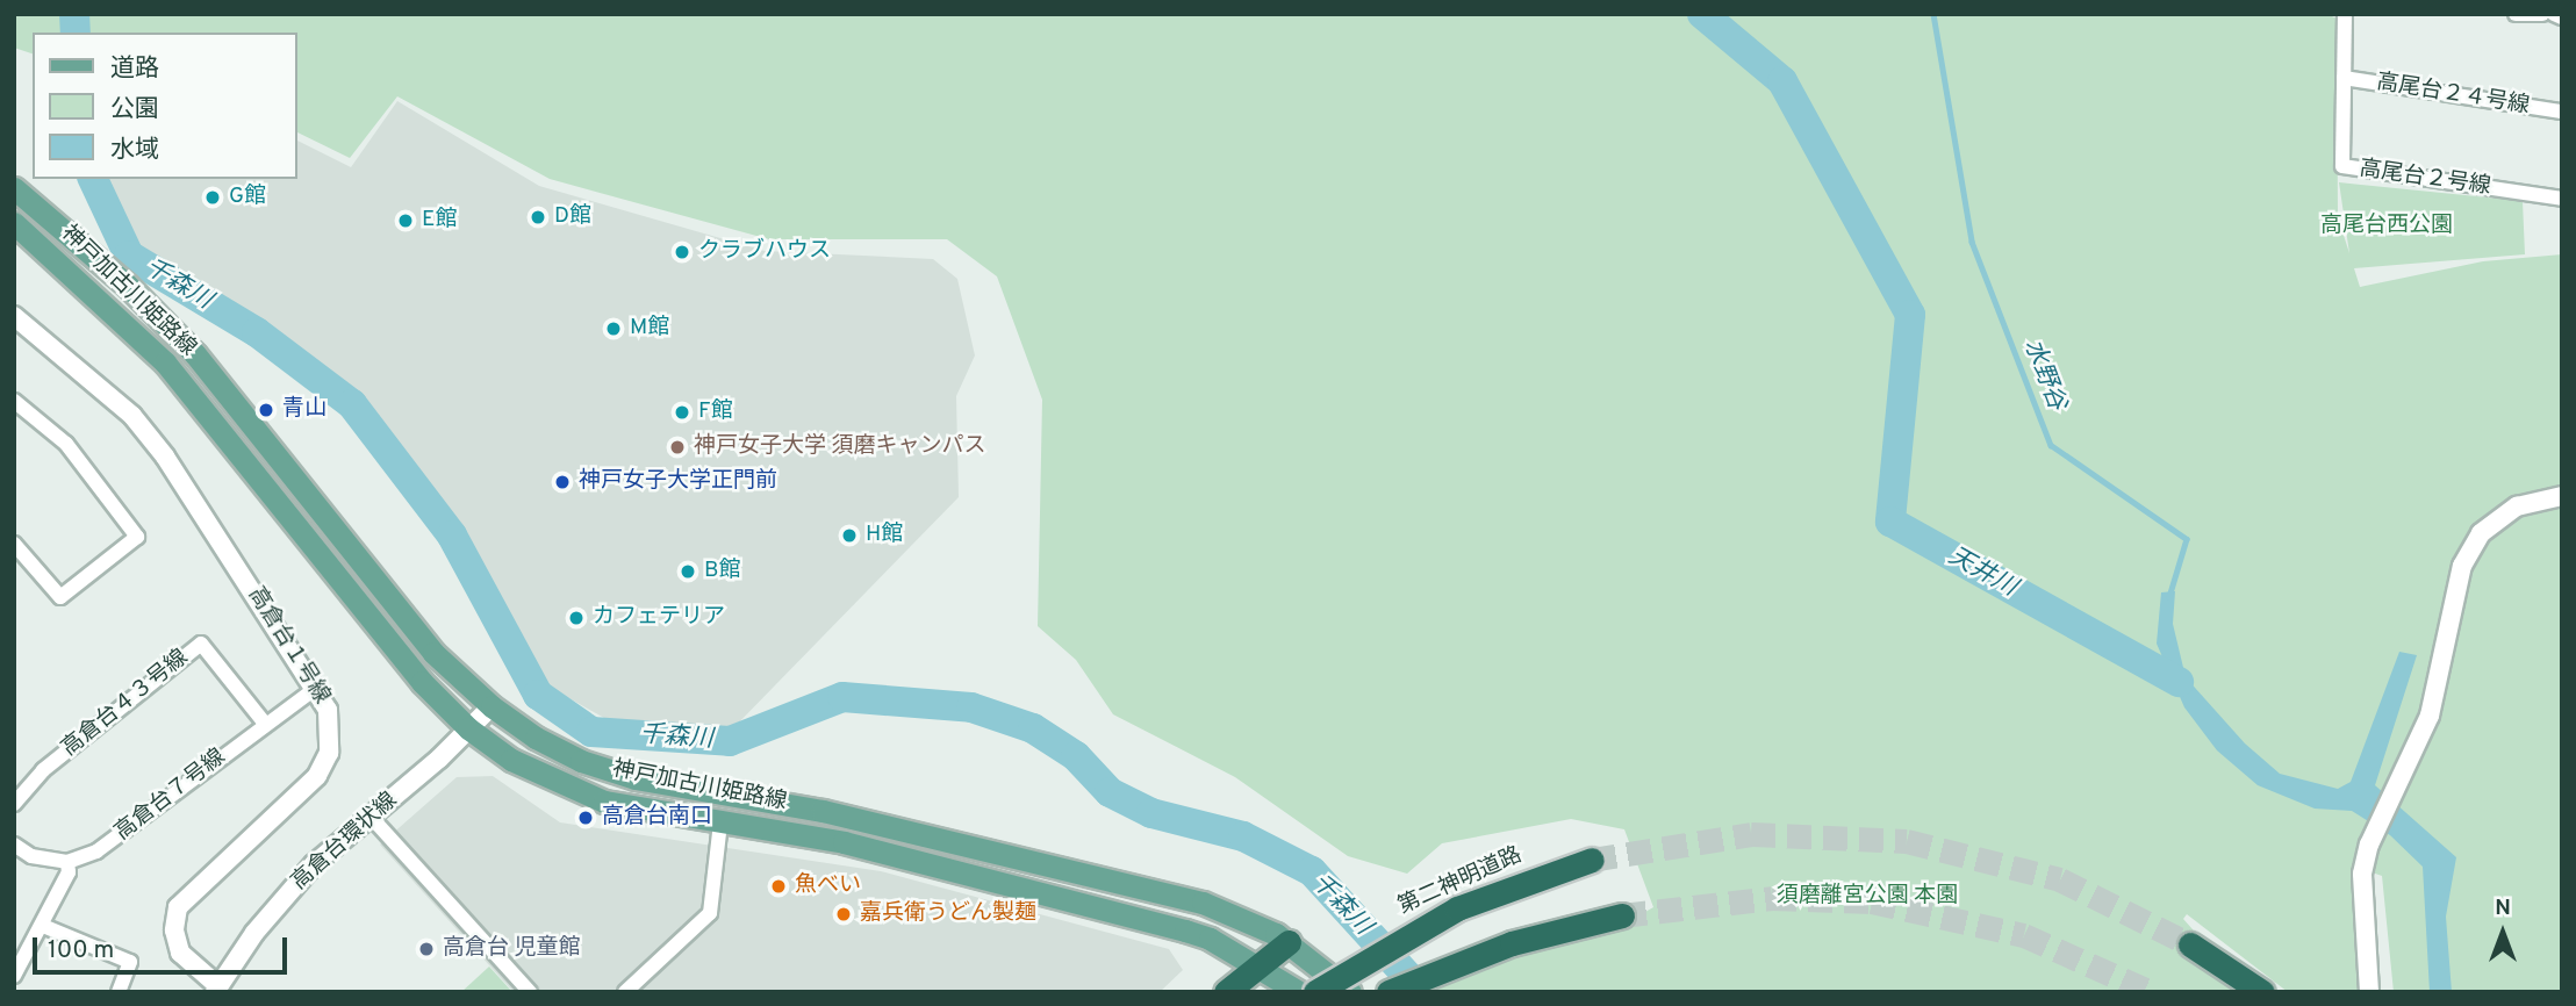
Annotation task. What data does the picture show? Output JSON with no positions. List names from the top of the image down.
{
  "streets": {
    "highway": ["第二神明道路"],
    "main road": ["神戸加古川姫路線"],
    "street": [
      "高尾台２４号線",
      "高尾台２号線",
      "高倉台１号線",
      "高倉台４３号線",
      "高倉台７号線",
      "高倉台環状線"
    ]
  },
  "crossings": [
    ["高尾台２４号線", "高尾台２号線"],
    ["神戸加古川姫路線", "高倉台環状線"],
    ["高倉台１号線", "高倉台７号線"],
    ["高倉台１号線", "高倉台環状線"],
    ["高倉台４３号線", "高倉台７号線"]
  ],
  "water": ["千森川", "水野谷", "天井川"],
  "parks": ["高尾台西公園", "須磨離宮公園 本園"],
  "places": [
    "G館",
    "D館",
    "E館",
    "クラブハウス",
    "M館",
    "青山",
    "F館",
    "神戸女子大学 須磨キャンパス",
    "神戸女子大学正門前",
    "H館",
    "B館",
    "カフェテリア",
    "高倉台南口",
    "魚べい",
    "嘉兵衛うどん製麺",
    "高倉台 児童館"
  ],
  "legend": ["道路", "公園", "水域"],
  "scale_bar": "100 m",
  "north": "top"
}
